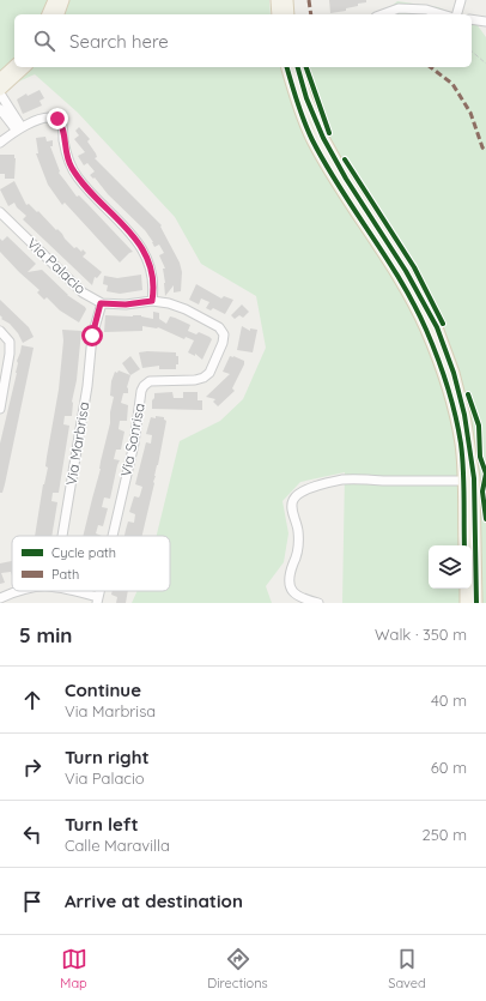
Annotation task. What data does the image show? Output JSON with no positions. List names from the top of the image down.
{
  "streets": {
    "street": ["Via Palacio", "Via Sonrisa", "Via Marbrisa"]
  },
  "crossings": [
    ["Via Palacio", "Via Sonrisa"],
    ["Via Palacio", "Via Marbrisa"]
  ],
  "legend": ["Cycle path", "Path"],
  "page": {
    "search": "Search here",
    "heading": ["5 min", "Walk · 350 m"],
    "list": [
      ["Continue", "Via Marbrisa", "40 m"],
      ["Turn right", "Via Palacio", "60 m"],
      ["Turn left", "Calle Maravilla", "250 m"],
      "Arrive at destination"
    ],
    "nav": ["Map", "Directions", "Saved"]
  }
}
